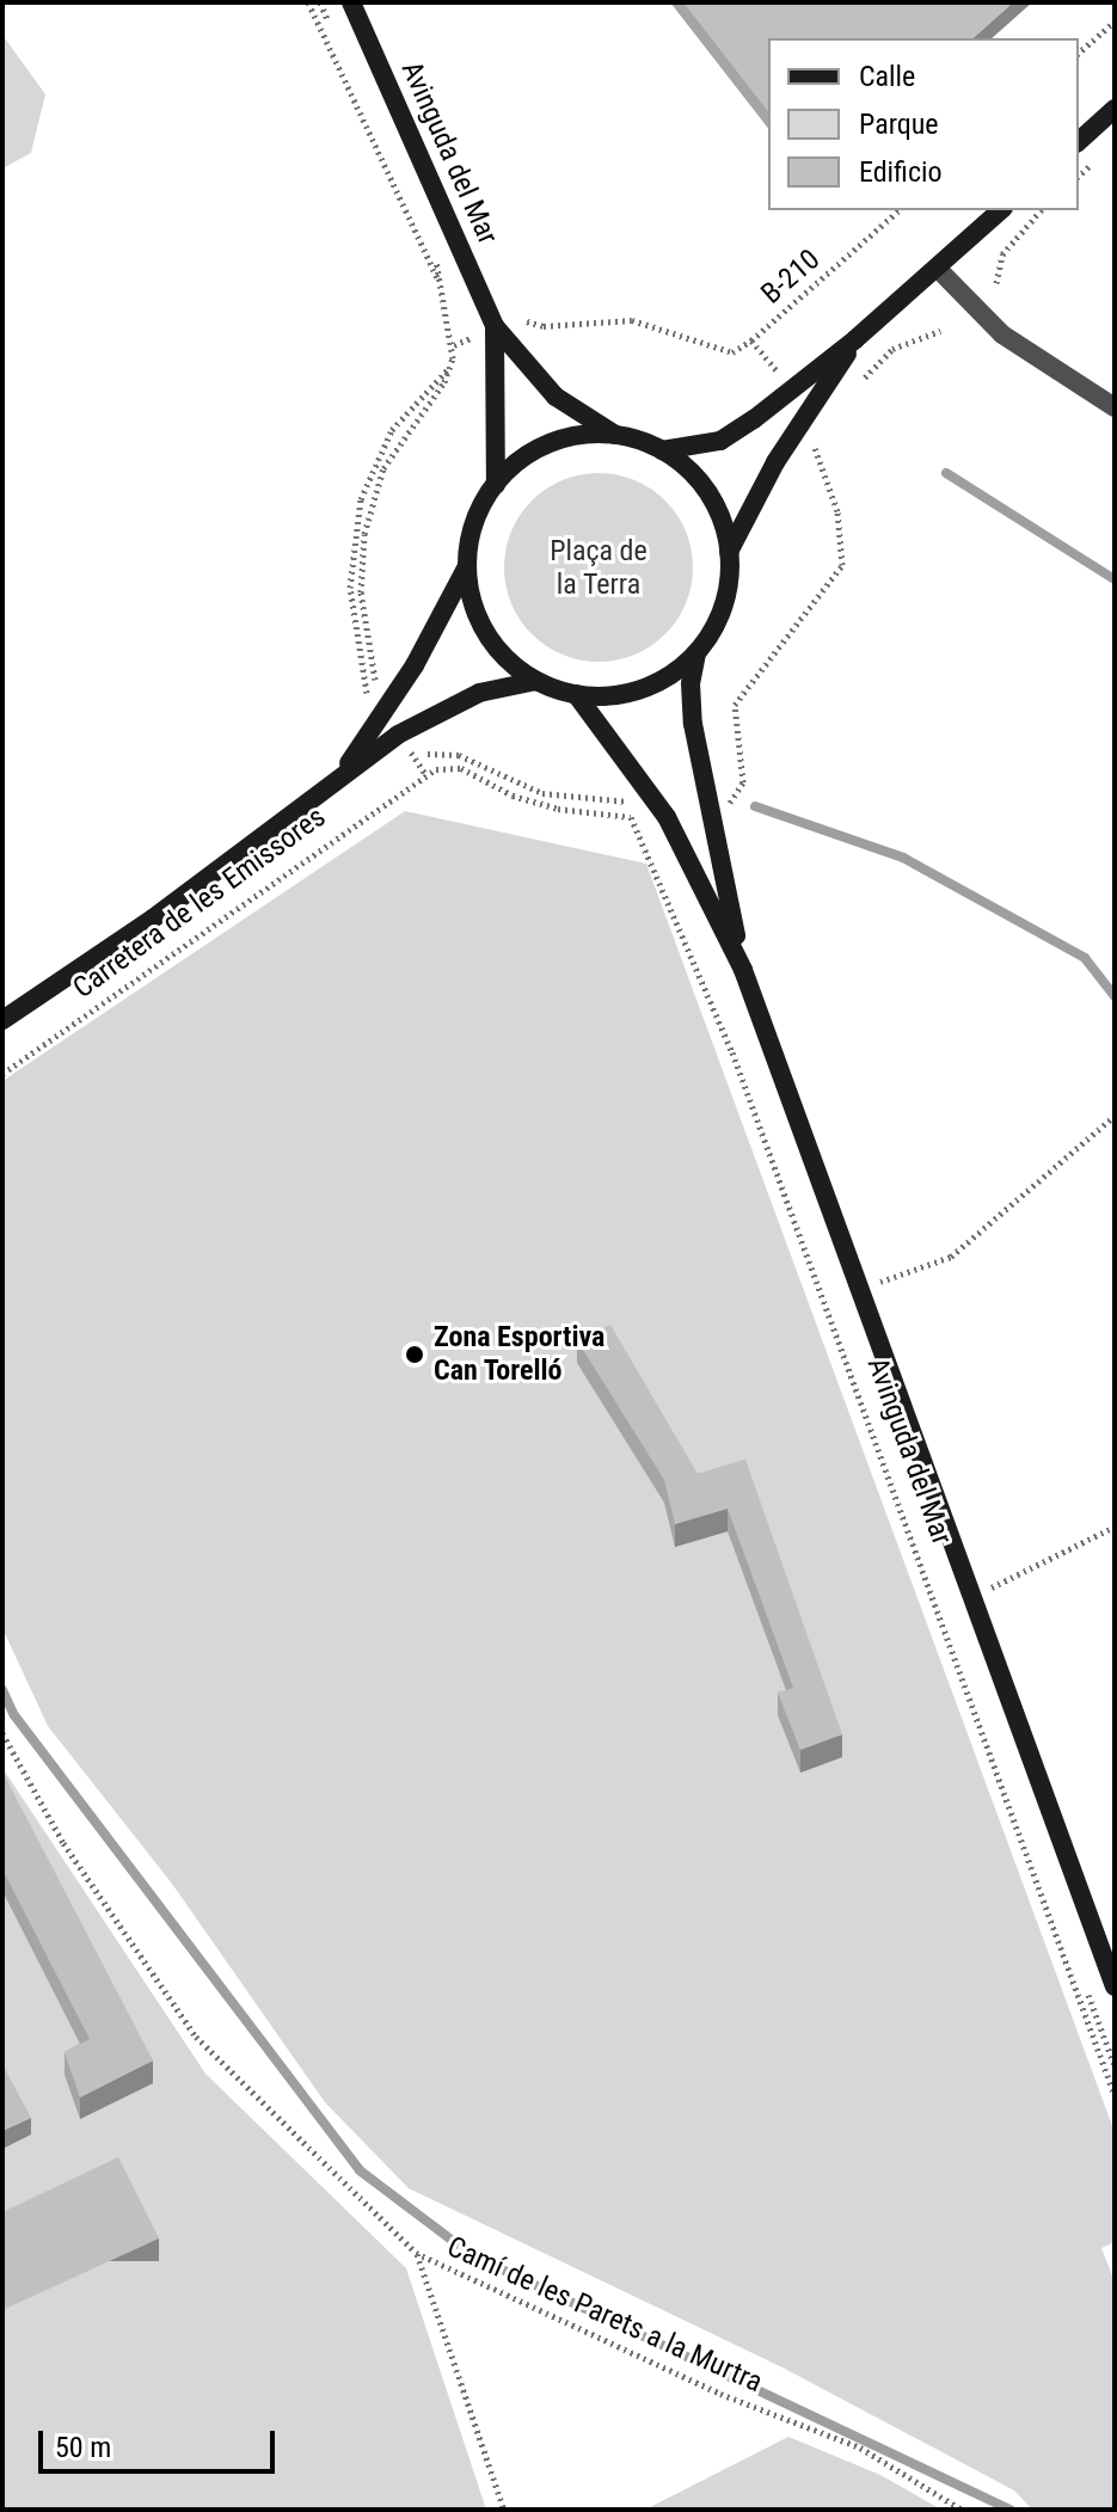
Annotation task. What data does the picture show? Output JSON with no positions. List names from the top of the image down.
{
  "streets": {
    "main road": ["Avinguda del Mar", "Carretera de les Emissores"],
    "path": ["B-210", "Camí de les Parets a la Murtra"]
  },
  "crossings": [
    ["Avinguda del Mar", "Carretera de les Emissores"]
  ],
  "parks": ["Plaça de la Terra"],
  "places": ["Zona Esportiva Can Torelló"],
  "legend": ["Calle", "Parque", "Edificio"],
  "scale_bar": "50 m"
}
